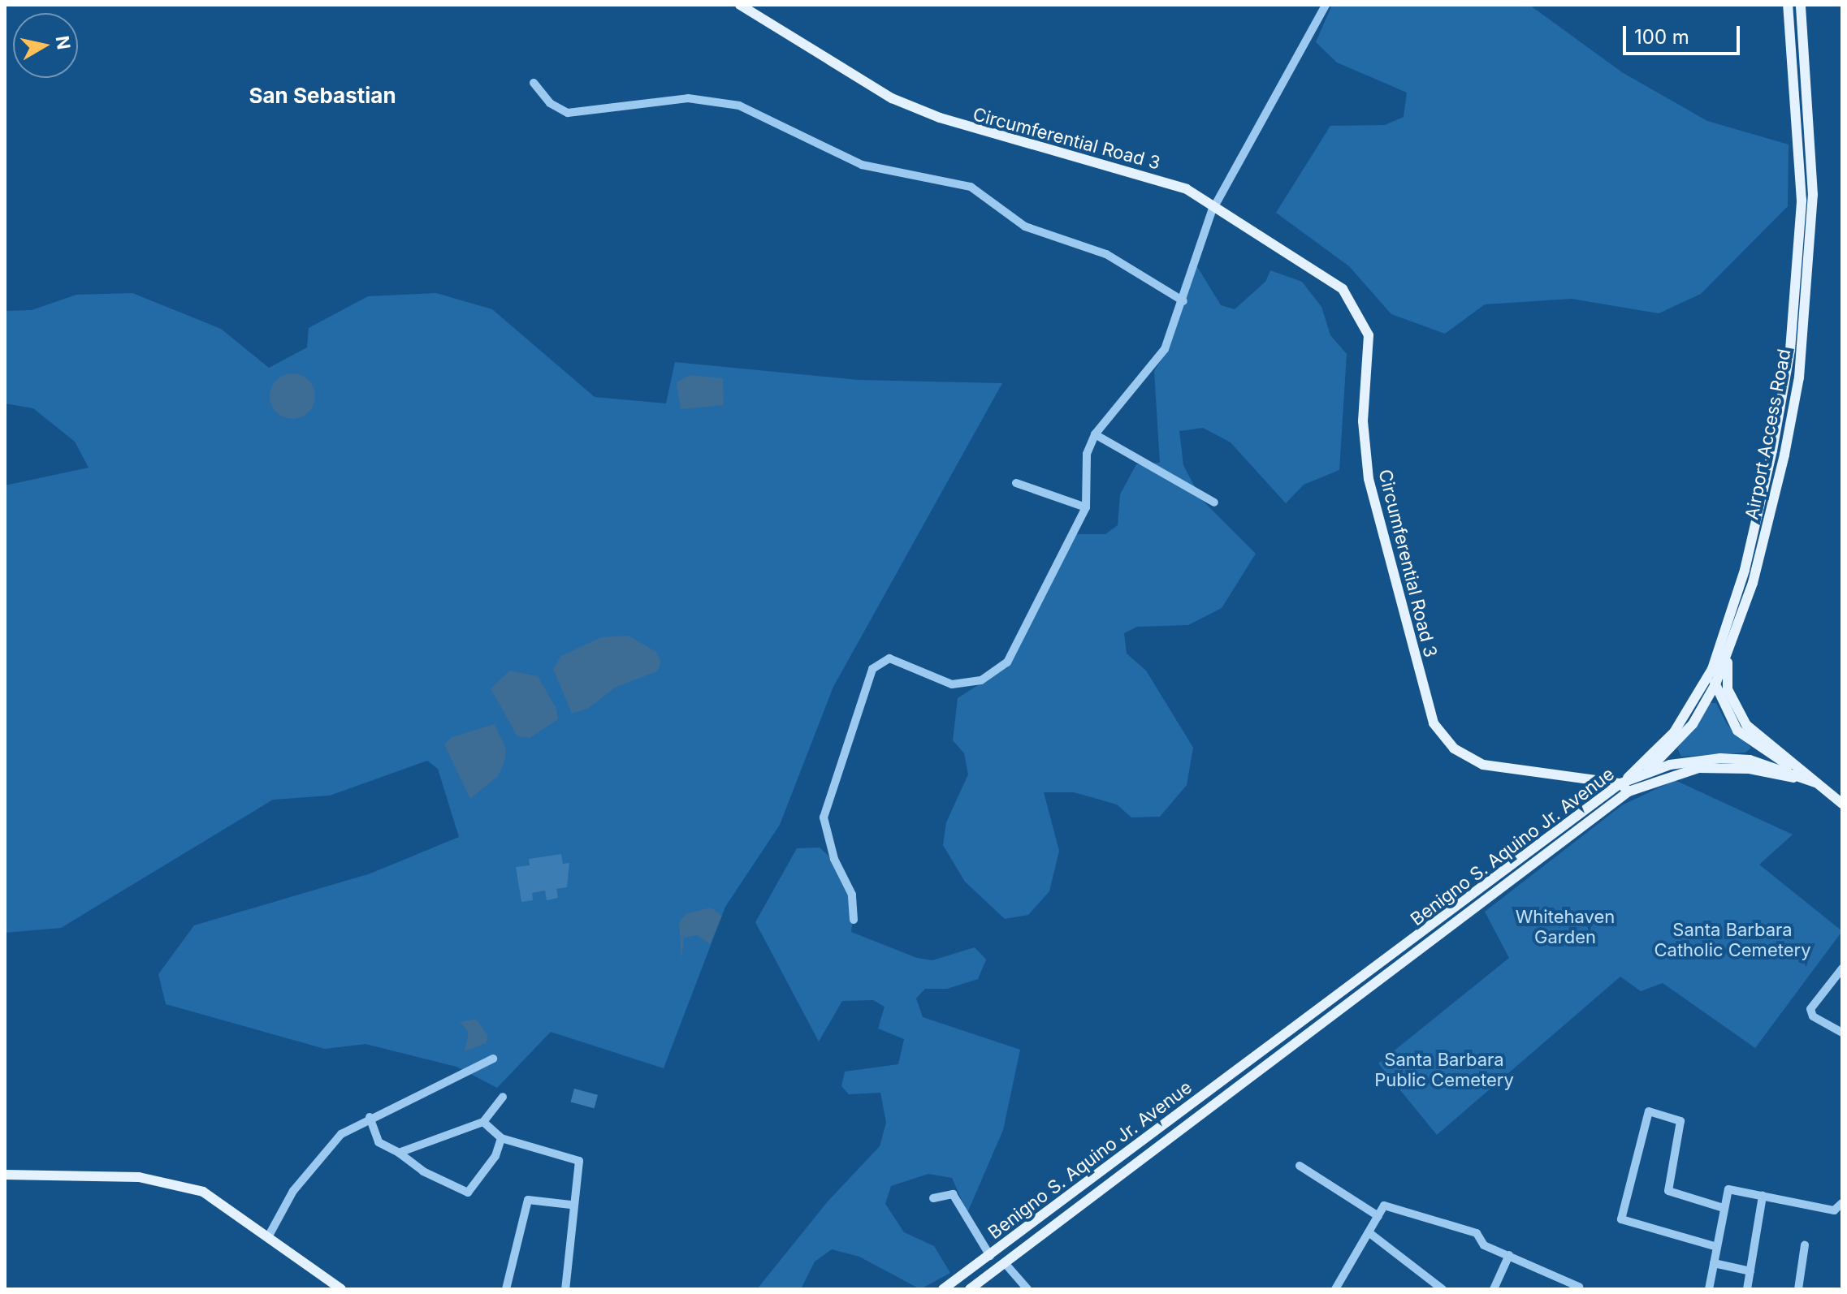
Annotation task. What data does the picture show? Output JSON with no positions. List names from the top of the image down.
{
  "streets": {
    "main road": ["Circumferential Road 3", "Airport Access Road", "Benigno S. Aquino Jr. Avenue"]
  },
  "crossings": [
    ["Circumferential Road 3", "Airport Access Road"],
    ["Circumferential Road 3", "Benigno S. Aquino Jr. Avenue"],
    ["Airport Access Road", "Benigno S. Aquino Jr. Avenue"]
  ],
  "districts": ["San Sebastian"],
  "parks": ["Whitehaven Garden", "Santa Barbara Catholic Cemetery", "Santa Barbara Public Cemetery"],
  "scale_bar": "100 m",
  "north": "right"
}
